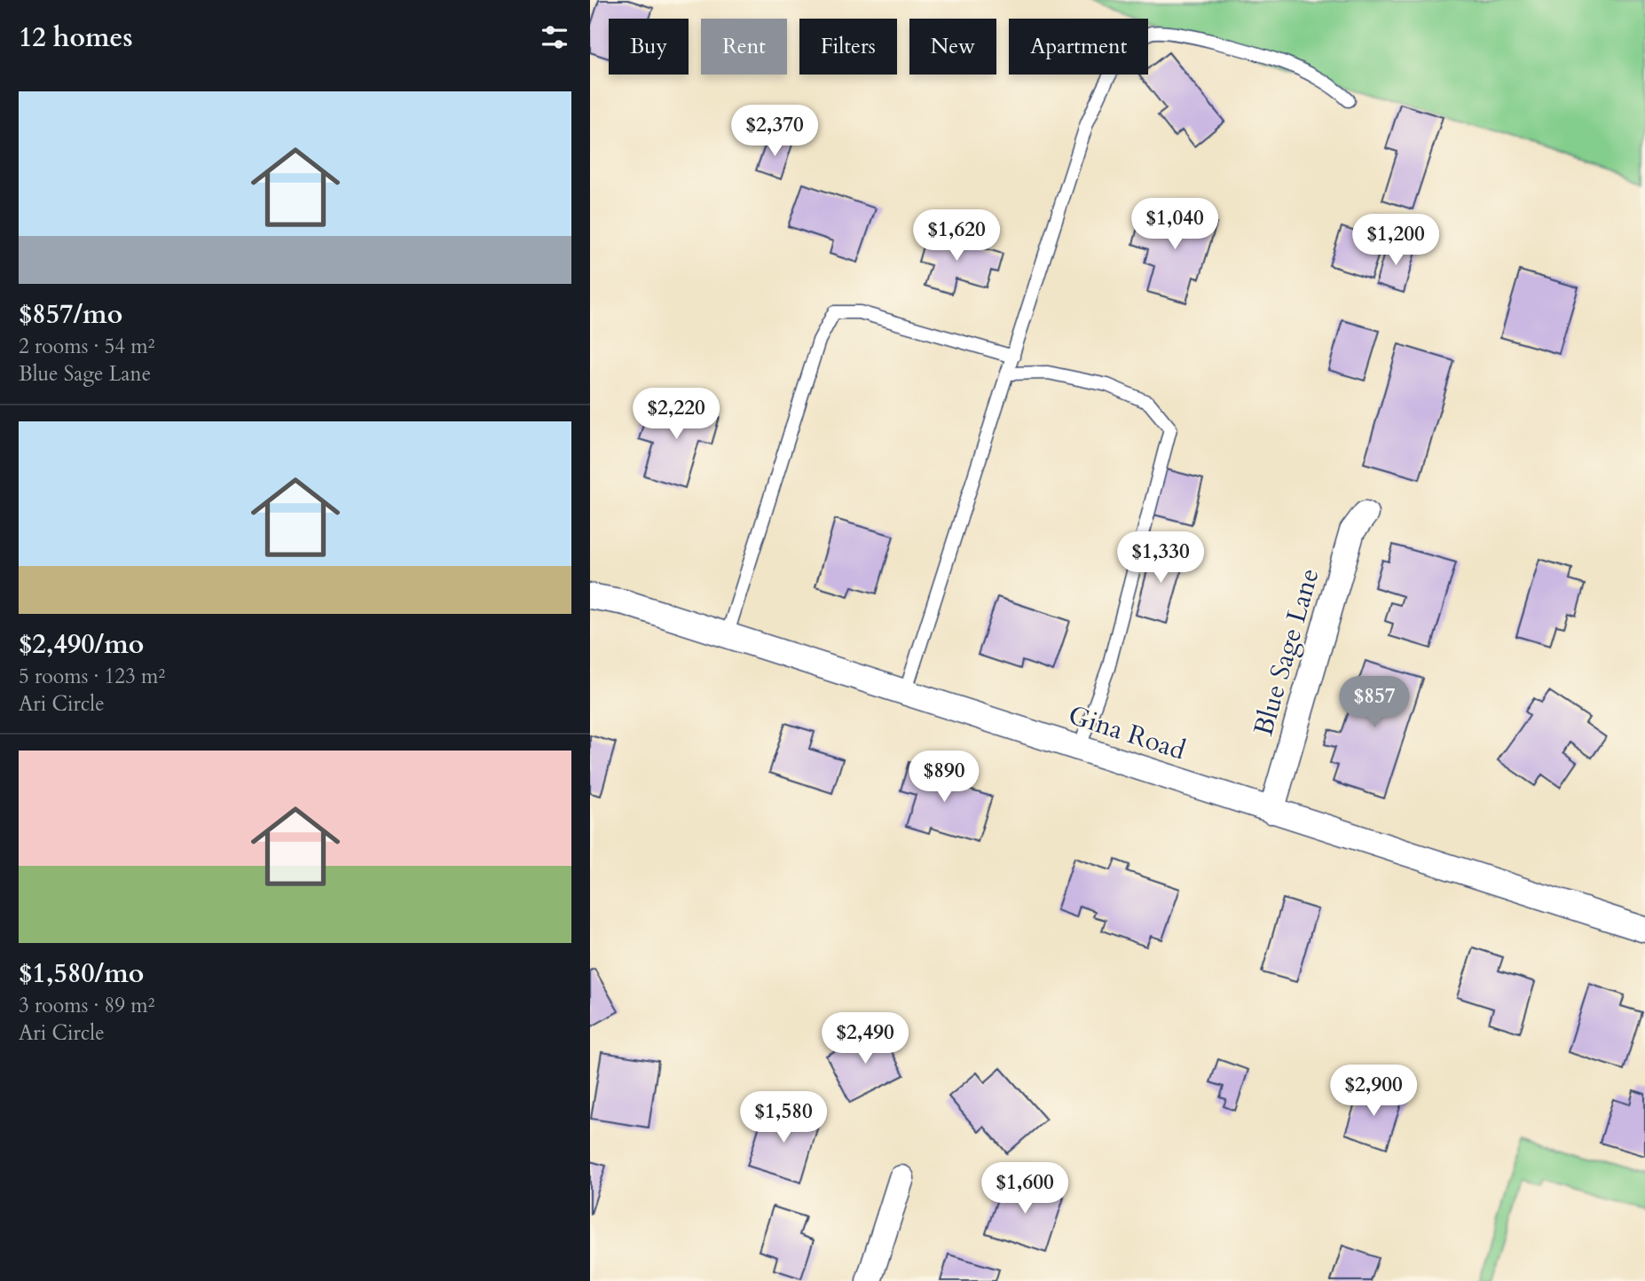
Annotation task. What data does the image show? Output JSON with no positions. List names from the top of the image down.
{
  "streets": {
    "street": ["Blue Sage Lane", "Gina Road"]
  },
  "crossings": [
    ["Blue Sage Lane", "Gina Road"]
  ],
  "page": {
    "heading": "12 homes",
    "chip": [
      "Buy",
      "Rent",
      "Filters",
      "New",
      "Apartment"
    ],
    "list": [
      {
        "name": "$857/mo",
        "note": "2 rooms · 54 m² · Blue Sage Lane"
      },
      {
        "name": "$2,490/mo",
        "note": "5 rooms · 123 m² · Ari Circle"
      },
      {
        "name": "$1,580/mo",
        "note": "3 rooms · 89 m² · Ari Circle"
      }
    ],
    "price": [
      "$2,370",
      "$1,040",
      "$1,620",
      "$1,200",
      "$2,220",
      "$1,330",
      "$857",
      "$890",
      "$2,490",
      "$2,900",
      "$1,580",
      "$1,600"
    ]
  }
}
